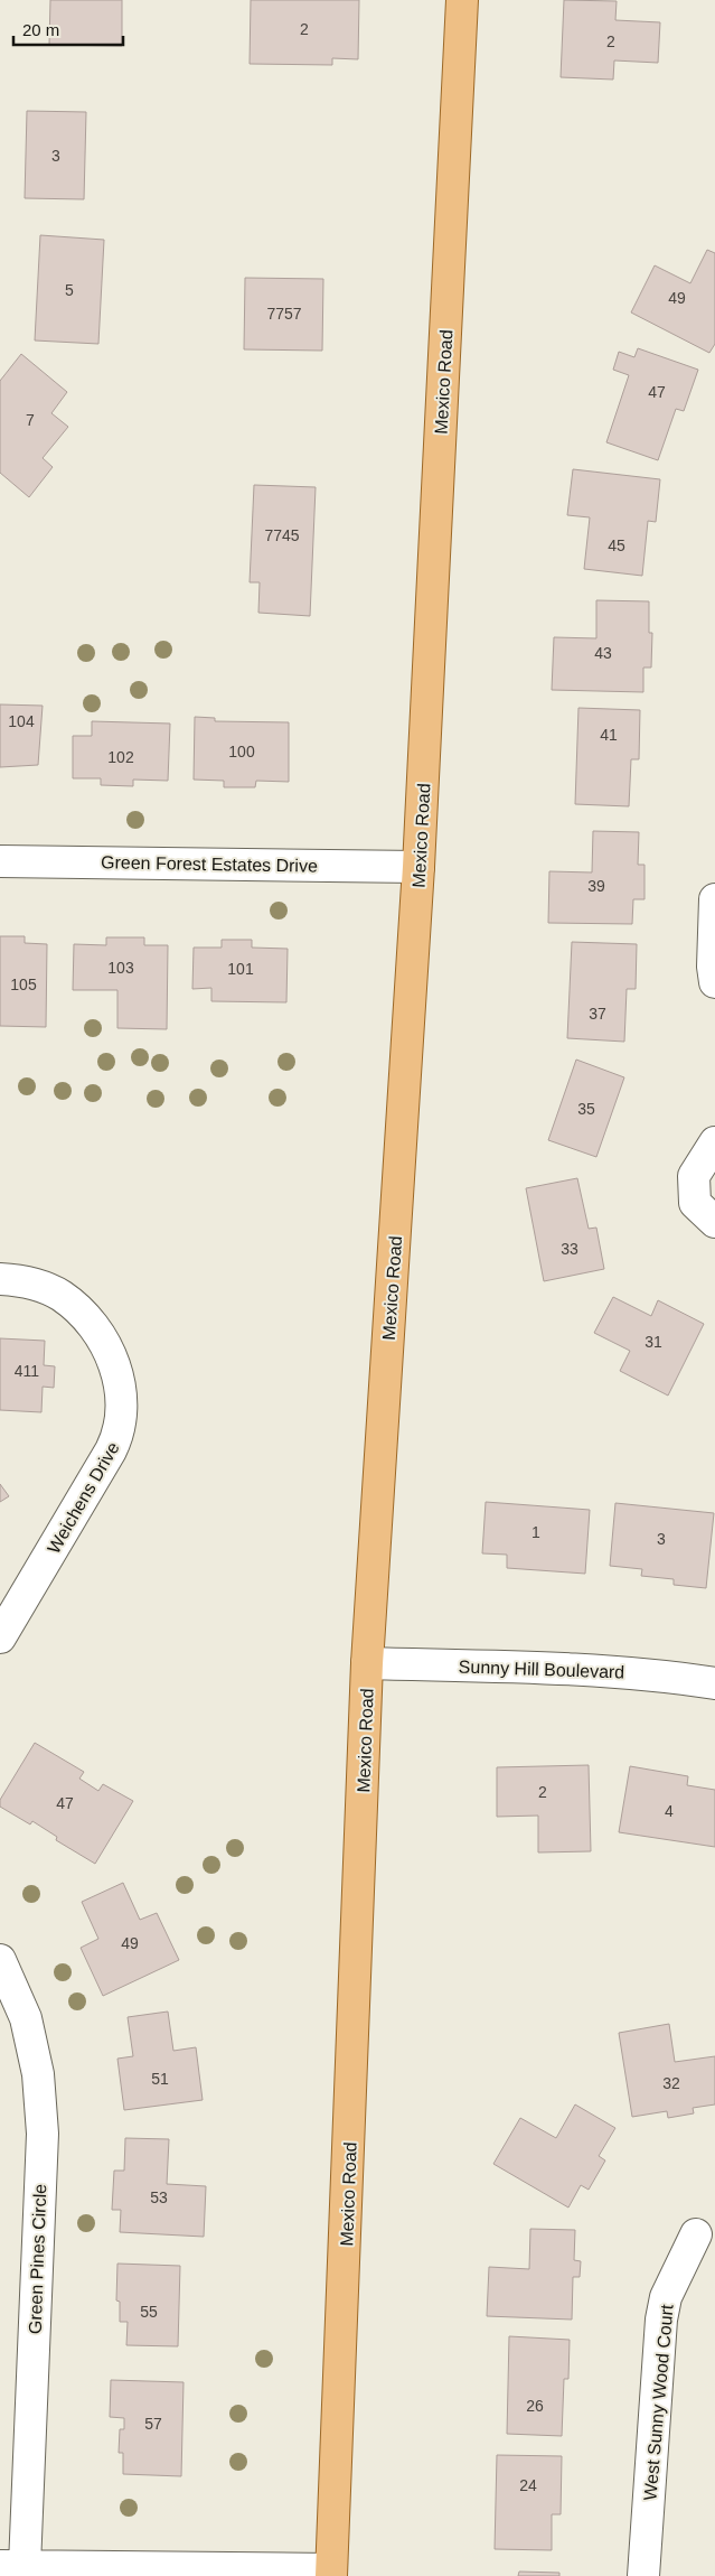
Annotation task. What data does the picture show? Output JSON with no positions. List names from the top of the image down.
{
  "streets": {
    "main road": ["Mexico Road"],
    "street": [
      "Green Forest Estates Drive",
      "Weichens Drive",
      "Sunny Hill Boulevard",
      "Green Pines Circle",
      "West Sunny Wood Court"
    ]
  },
  "crossings": [
    ["Mexico Road", "Green Forest Estates Drive"],
    ["Mexico Road", "Sunny Hill Boulevard"],
    ["Mexico Road", "Green Pines Circle"]
  ],
  "house_numbers": [
    "2",
    "2",
    "3",
    "5",
    "49",
    "7757",
    "47",
    "7",
    "7745",
    "45",
    "43",
    "104",
    "41",
    "100",
    "102",
    "39",
    "103",
    "101",
    "105",
    "37",
    "35",
    "33",
    "31",
    "411",
    "1",
    "3",
    "2",
    "47",
    "4",
    "49",
    "51",
    "32",
    "53",
    "55",
    "26",
    "57",
    "24"
  ],
  "scale_bar": "20 m"
}
